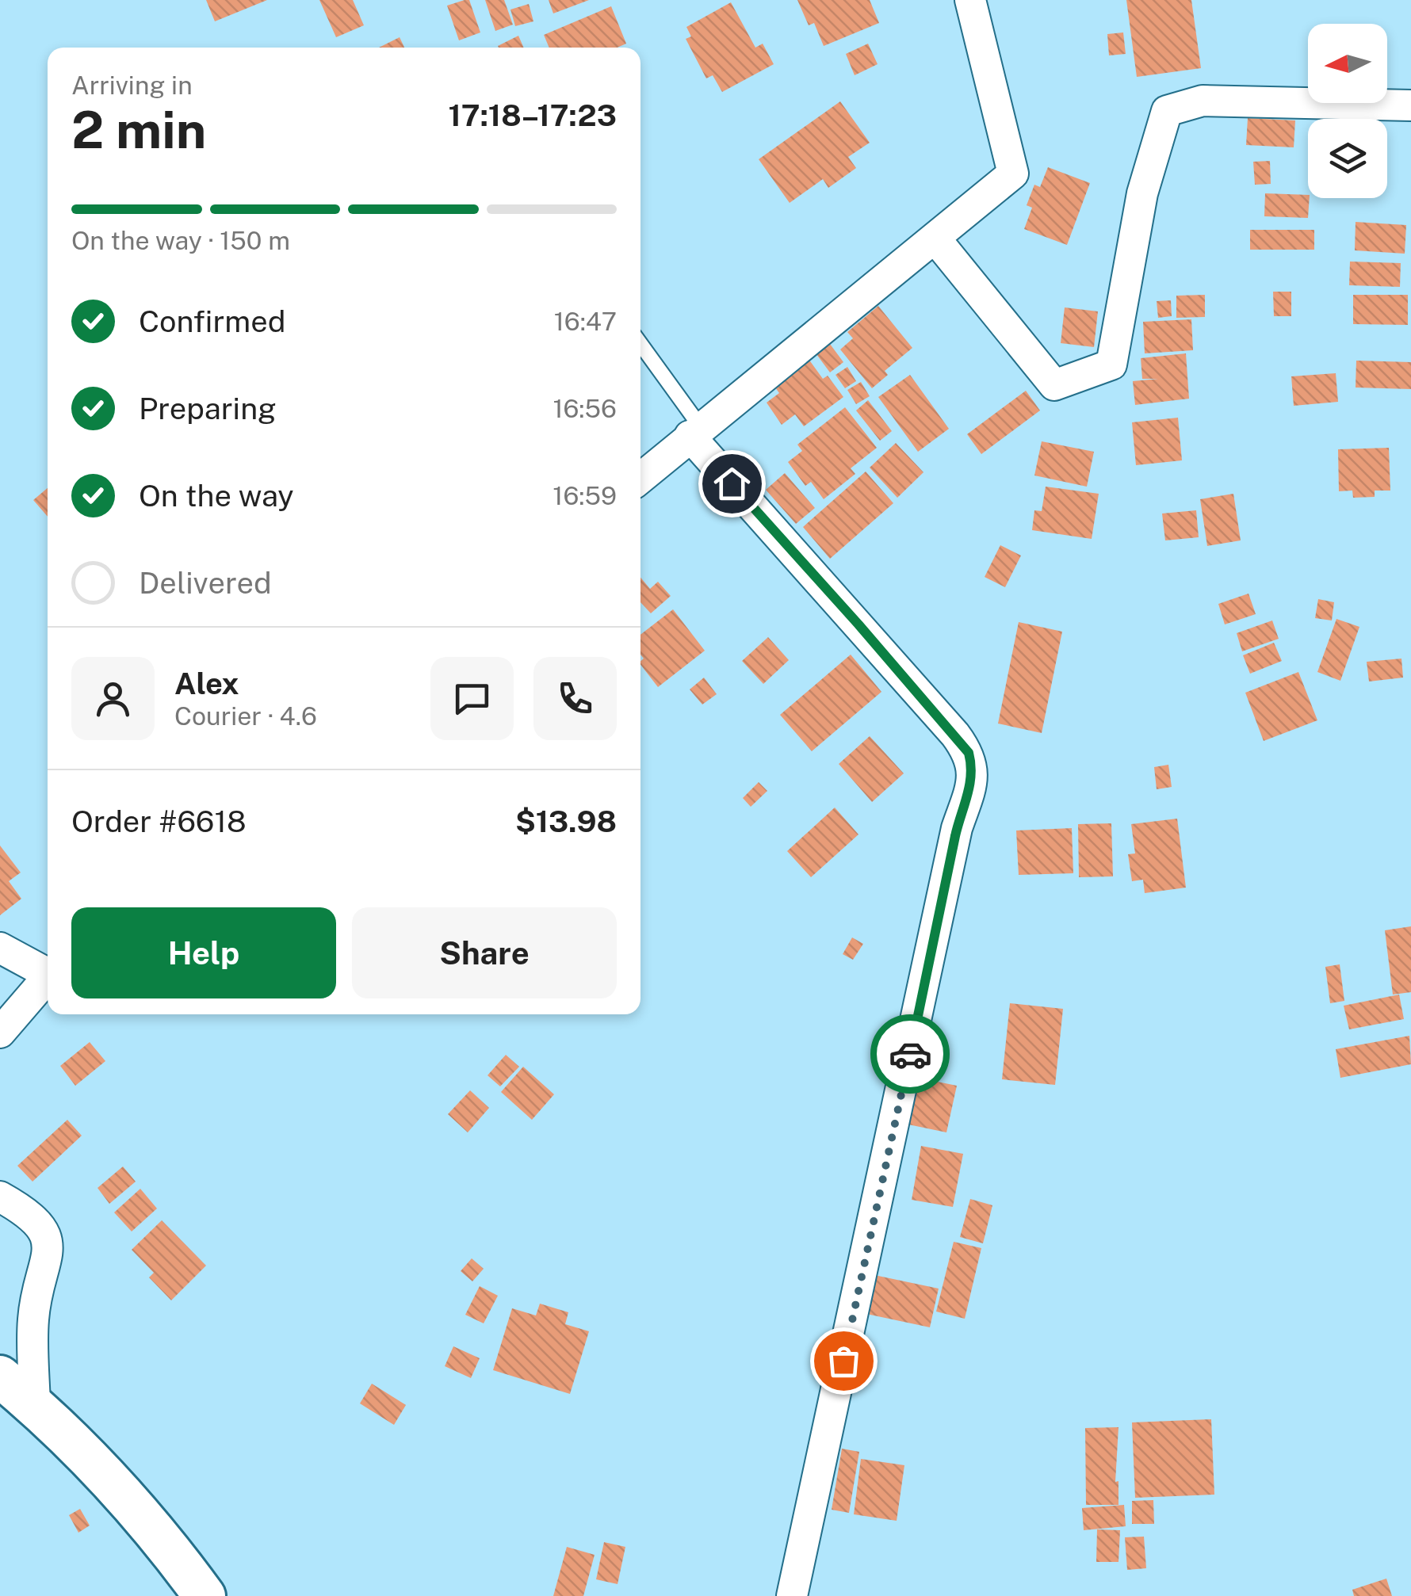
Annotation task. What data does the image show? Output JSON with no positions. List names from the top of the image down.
{
  "north": "left",
  "page": {
    "heading": ["2 min", "Arriving in", "17:18–17:23"],
    "panel": [
      "Alex",
      "Courier · 4.6",
      "Order #6618",
      "$13.98"
    ],
    "bar": "On the way · 150 m",
    "list": [
      ["Confirmed", "16:47"],
      ["Preparing", "16:56"],
      ["On the way", "16:59"],
      "Delivered"
    ],
    "buttons": ["Help", "Share"]
  }
}
